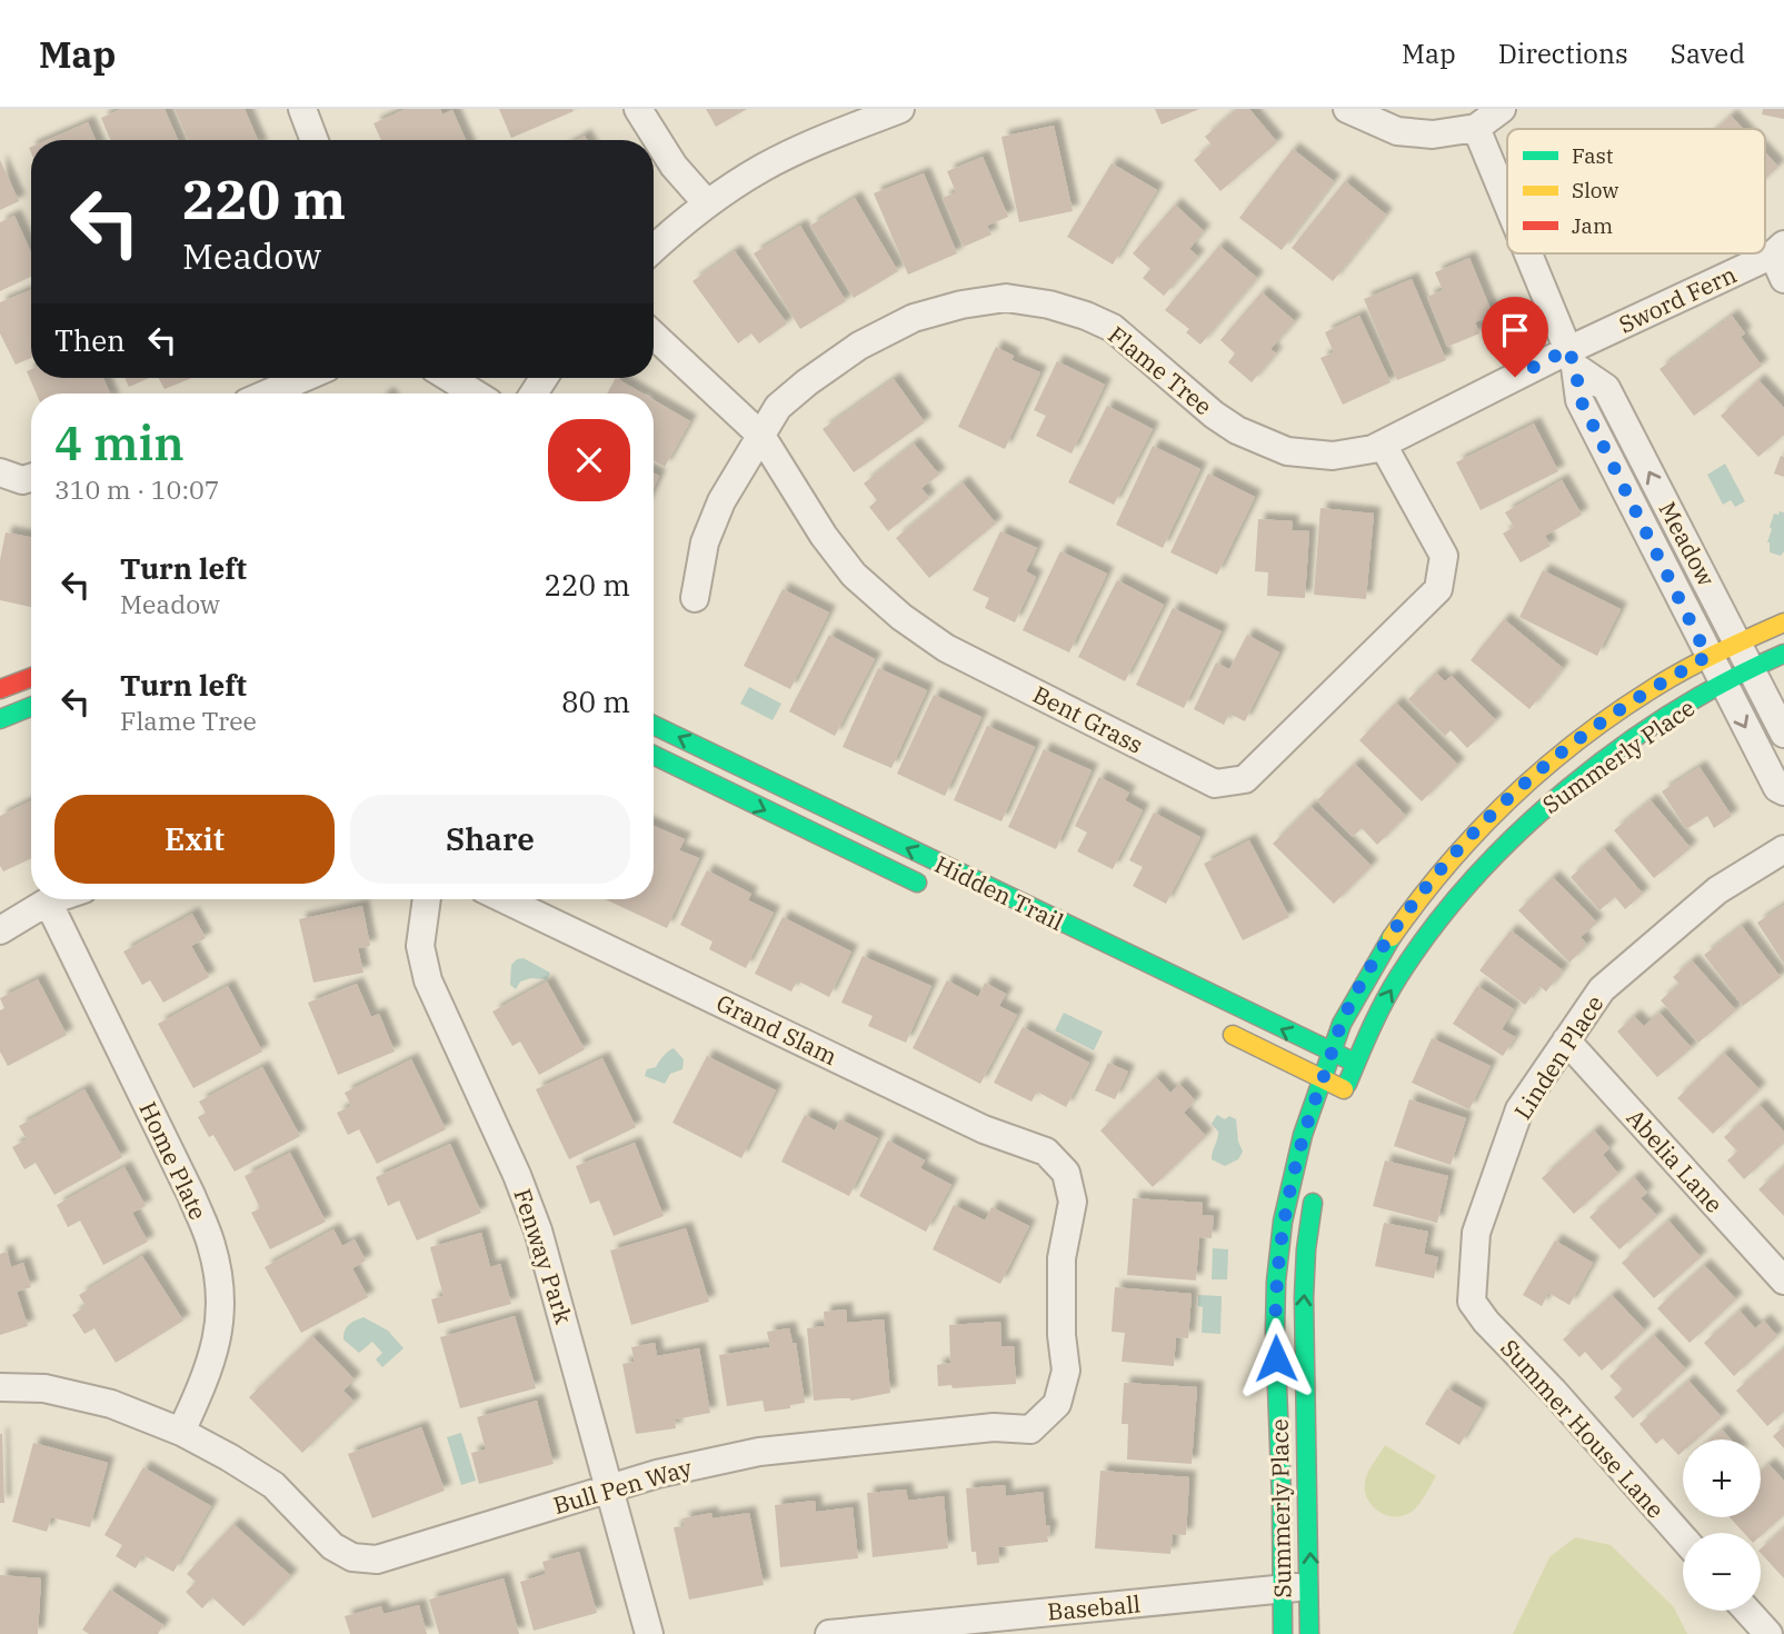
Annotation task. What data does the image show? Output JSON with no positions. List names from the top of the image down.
{
  "streets": {
    "street": [
      "Sword Fern",
      "Flame Tree",
      "Meadow",
      "Bent Grass",
      "Summerly Place",
      "Hidden Trail",
      "Grand Slam",
      "Linden Place",
      "Home Plate",
      "Abelia Lane",
      "Fenway Park",
      "Summer House Lane",
      "Bull Pen Way",
      "Baseball"
    ]
  },
  "crossings": [
    ["Sword Fern", "Flame Tree"],
    ["Sword Fern", "Meadow"],
    ["Flame Tree", "Meadow"],
    ["Flame Tree", "Bent Grass"],
    ["Meadow", "Summerly Place"],
    ["Summerly Place", "Hidden Trail"],
    ["Summerly Place", "Baseball"],
    ["Grand Slam", "Bull Pen Way"],
    ["Linden Place", "Abelia Lane"],
    ["Linden Place", "Summer House Lane"],
    ["Home Plate", "Bull Pen Way"],
    ["Fenway Park", "Bull Pen Way"]
  ],
  "legend": ["Fast", "Slow", "Jam"],
  "page": {
    "header": "Map",
    "nav": ["Map", "Directions", "Saved"],
    "turn": ["220 m", "Meadow"],
    "then": "Then",
    "heading": ["4 min", "310 m · 10:07"],
    "list": [
      {
        "name": "Turn left",
        "note": "Meadow",
        "value": "220 m"
      },
      {
        "name": "Turn left",
        "note": "Flame Tree",
        "value": "80 m"
      }
    ],
    "buttons": ["Exit", "Share"],
    "map_buttons": ["+", "−"]
  }
}
